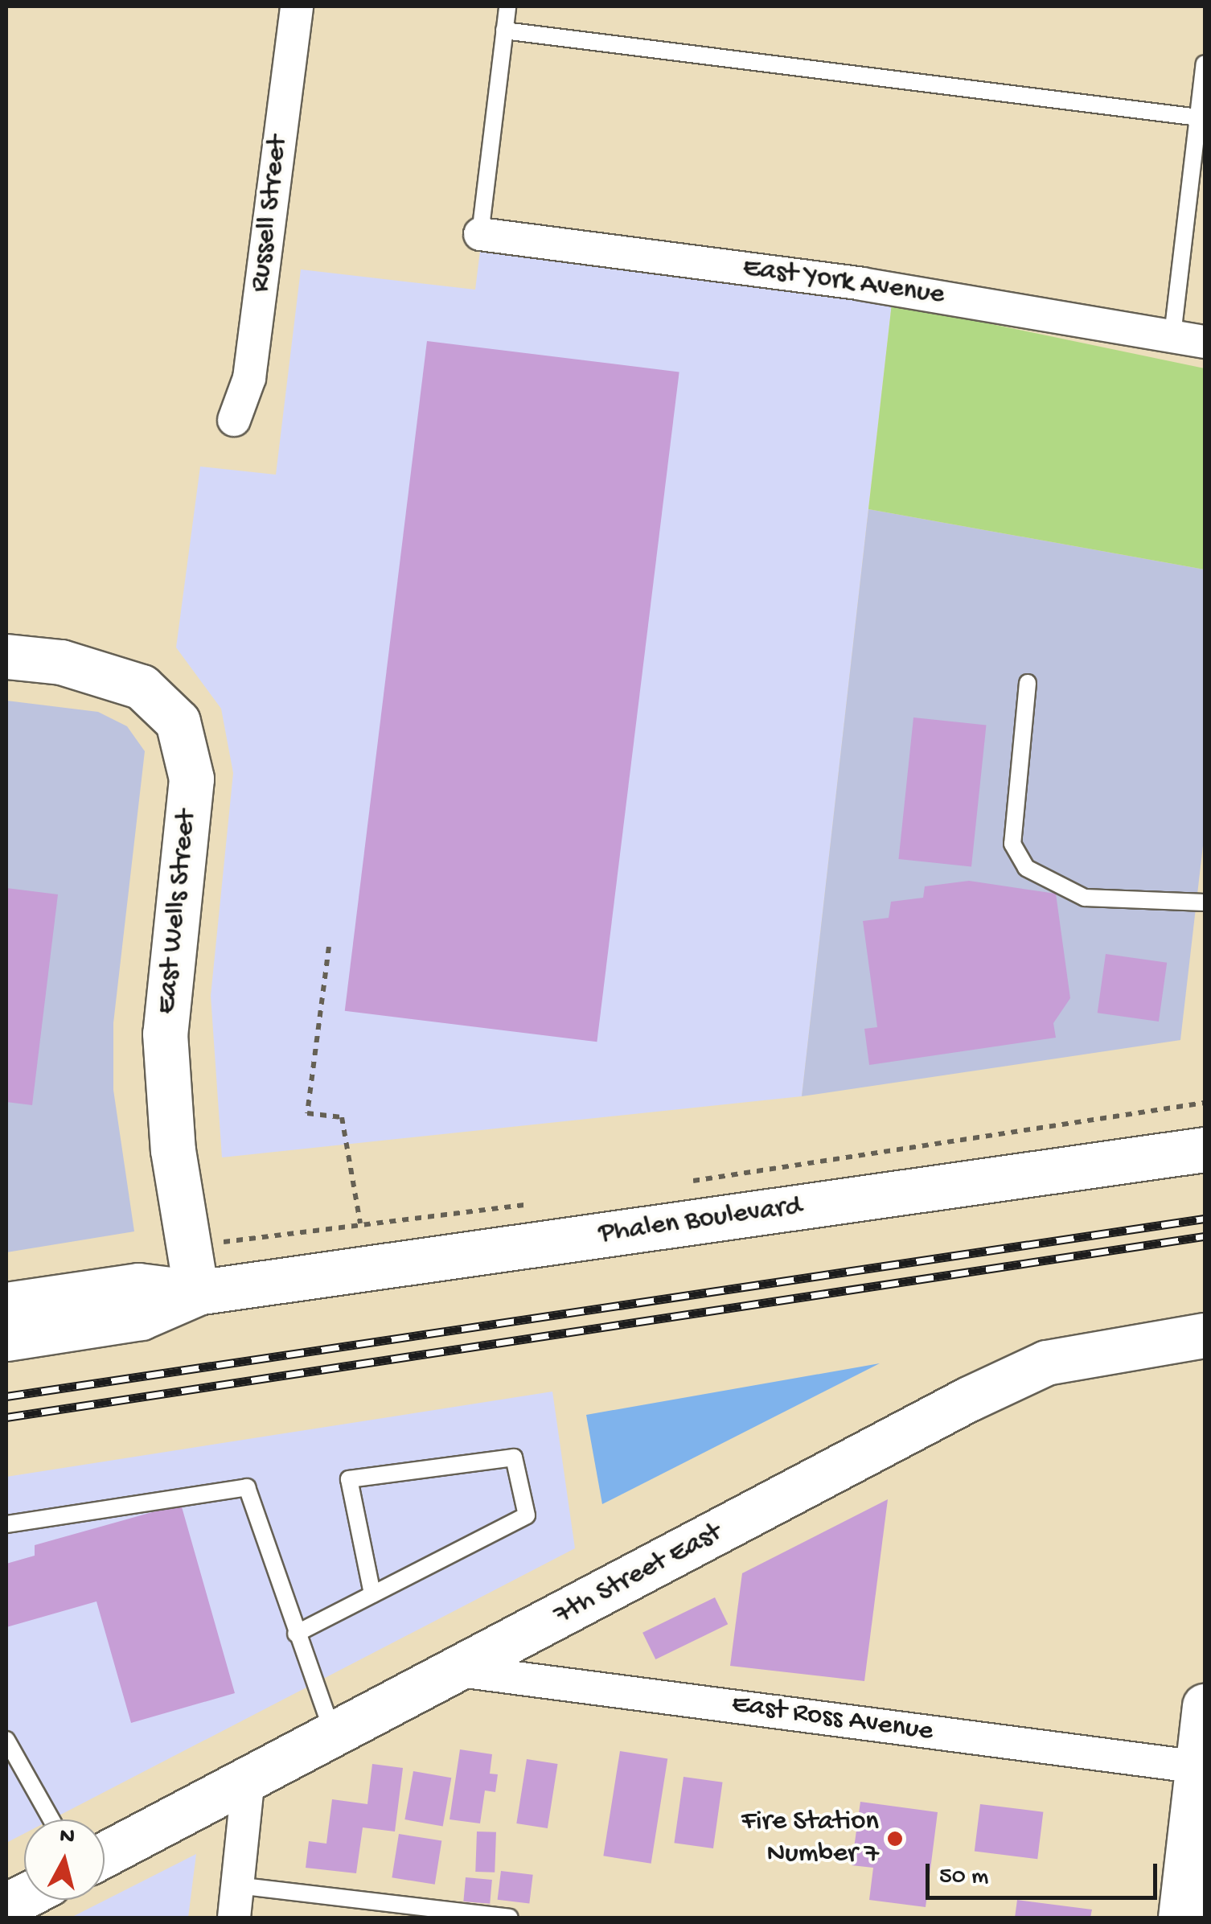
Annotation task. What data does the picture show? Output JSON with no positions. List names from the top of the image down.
{
  "streets": {
    "street": [
      "Russell Street",
      "East York Avenue",
      "East Wells Street",
      "Phalen Boulevard",
      "7th Street East",
      "East Ross Avenue"
    ]
  },
  "crossings": [
    ["East Wells Street", "Phalen Boulevard"],
    ["7th Street East", "East Ross Avenue"]
  ],
  "places": ["Fire Station Number 7"],
  "scale_bar": "50 m",
  "north": "top"
}
